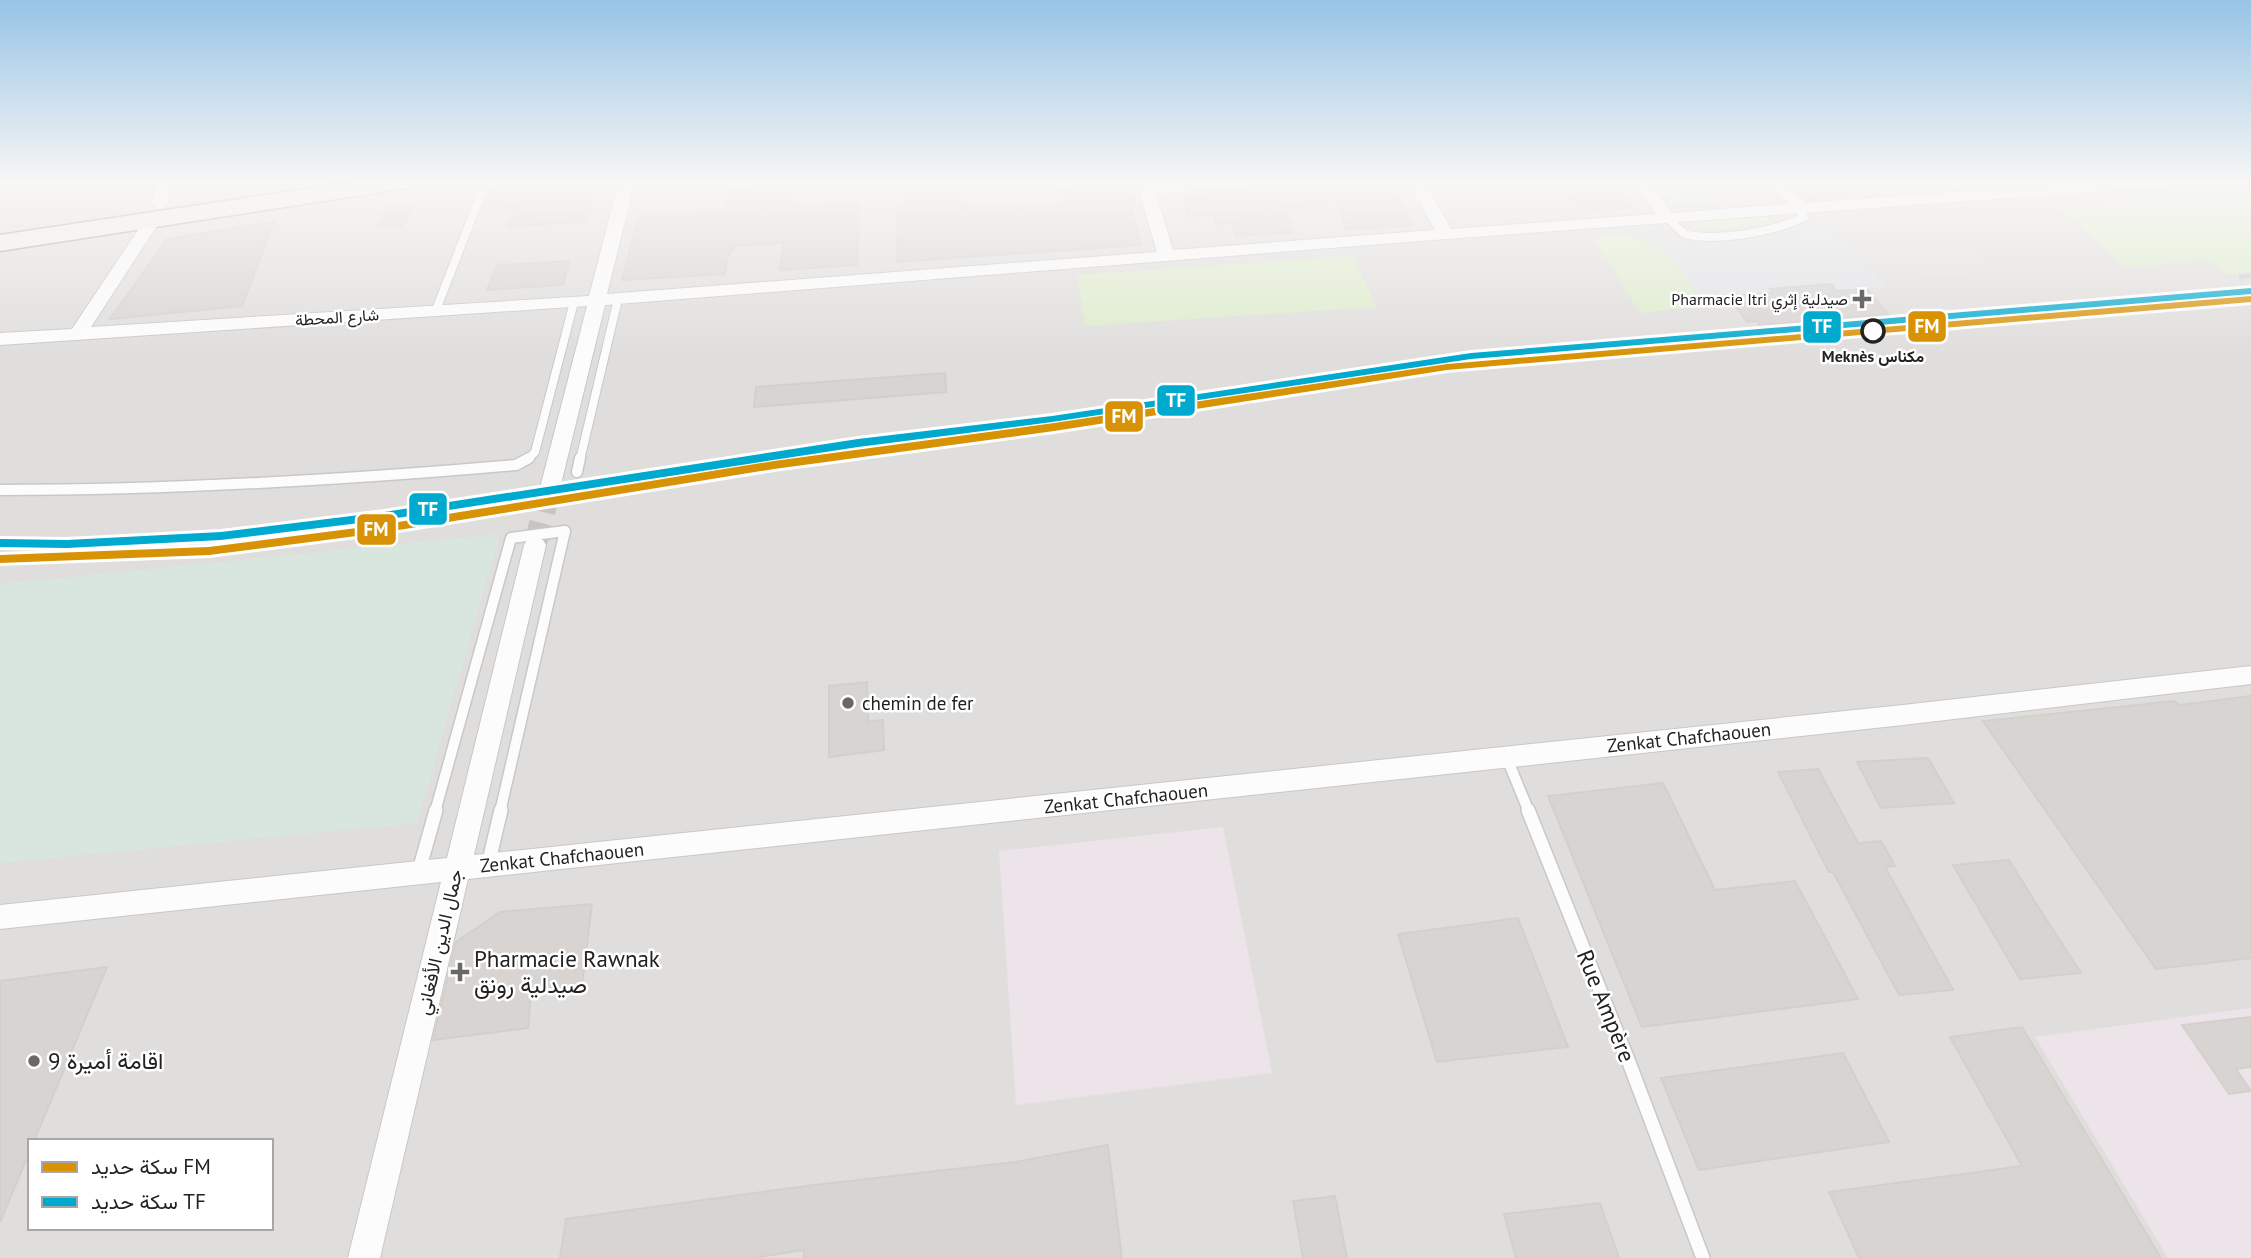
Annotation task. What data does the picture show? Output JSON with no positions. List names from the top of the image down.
{
  "streets": {
    "street": ["شارع المحطة", "Zenkat Chafchaouen", "جمال الدين الأفغاني"],
    "lane": ["Rue Ampère"]
  },
  "crossings": [
    ["Zenkat Chafchaouen", "جمال الدين الأفغاني"],
    ["Zenkat Chafchaouen", "Rue Ampère"]
  ],
  "places": {
    "health": ["Pharmacie Itri صيدلية إثري", "Pharmacie Rawnak صيدلية رونق"],
    "other": ["Meknès مكناس", "chemin de fer", "اقامة أميرة 9"]
  },
  "lines": ["rail line TF", "rail line FM"],
  "legend": ["سكة حديد FM", "سكة حديد TF"]
}
